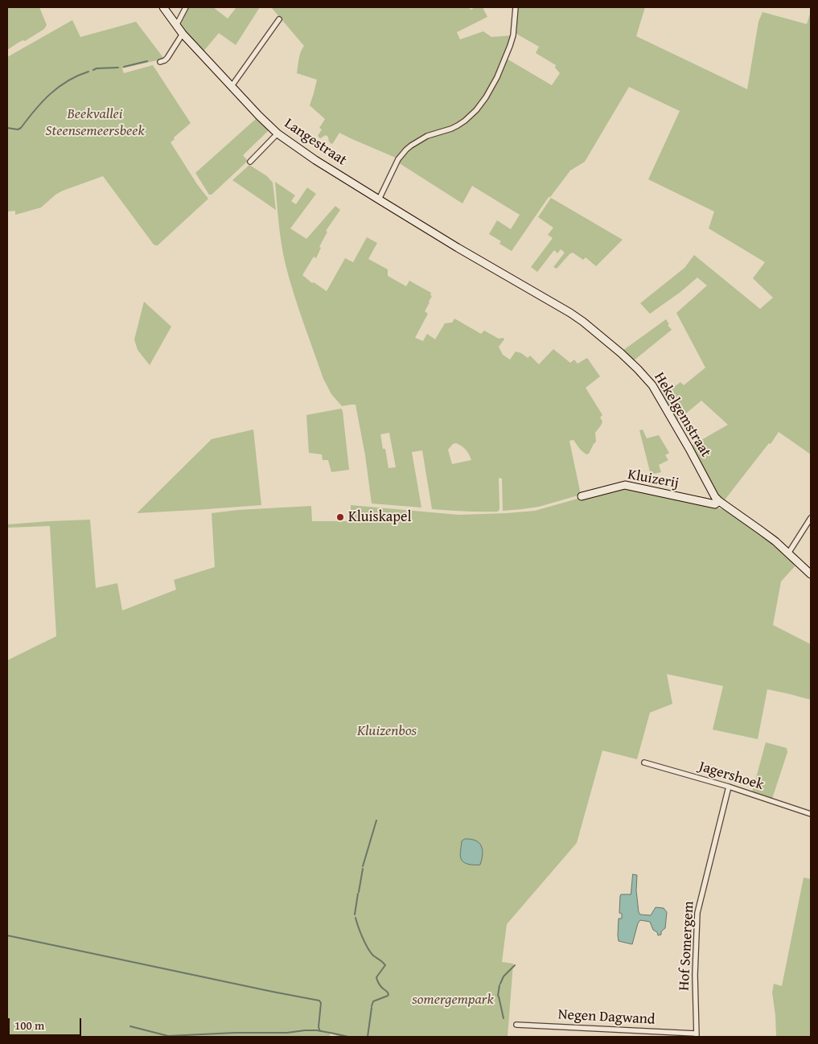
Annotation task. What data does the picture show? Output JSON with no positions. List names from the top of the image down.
{
  "streets": {
    "street": [
      "Langestraat",
      "Hekelgemstraat",
      "Kluizerij",
      "Jagershoek",
      "Hof Somergem",
      "Negen Dagwand"
    ]
  },
  "crossings": [
    ["Langestraat", "Hekelgemstraat"],
    ["Hekelgemstraat", "Kluizerij"],
    ["Jagershoek", "Hof Somergem"],
    ["Hof Somergem", "Negen Dagwand"]
  ],
  "parks": ["Beekvallei Steensemeersbeek", "Kluizenbos", "somergempark"],
  "places": ["Kluiskapel"],
  "scale_bar": "100 m"
}
